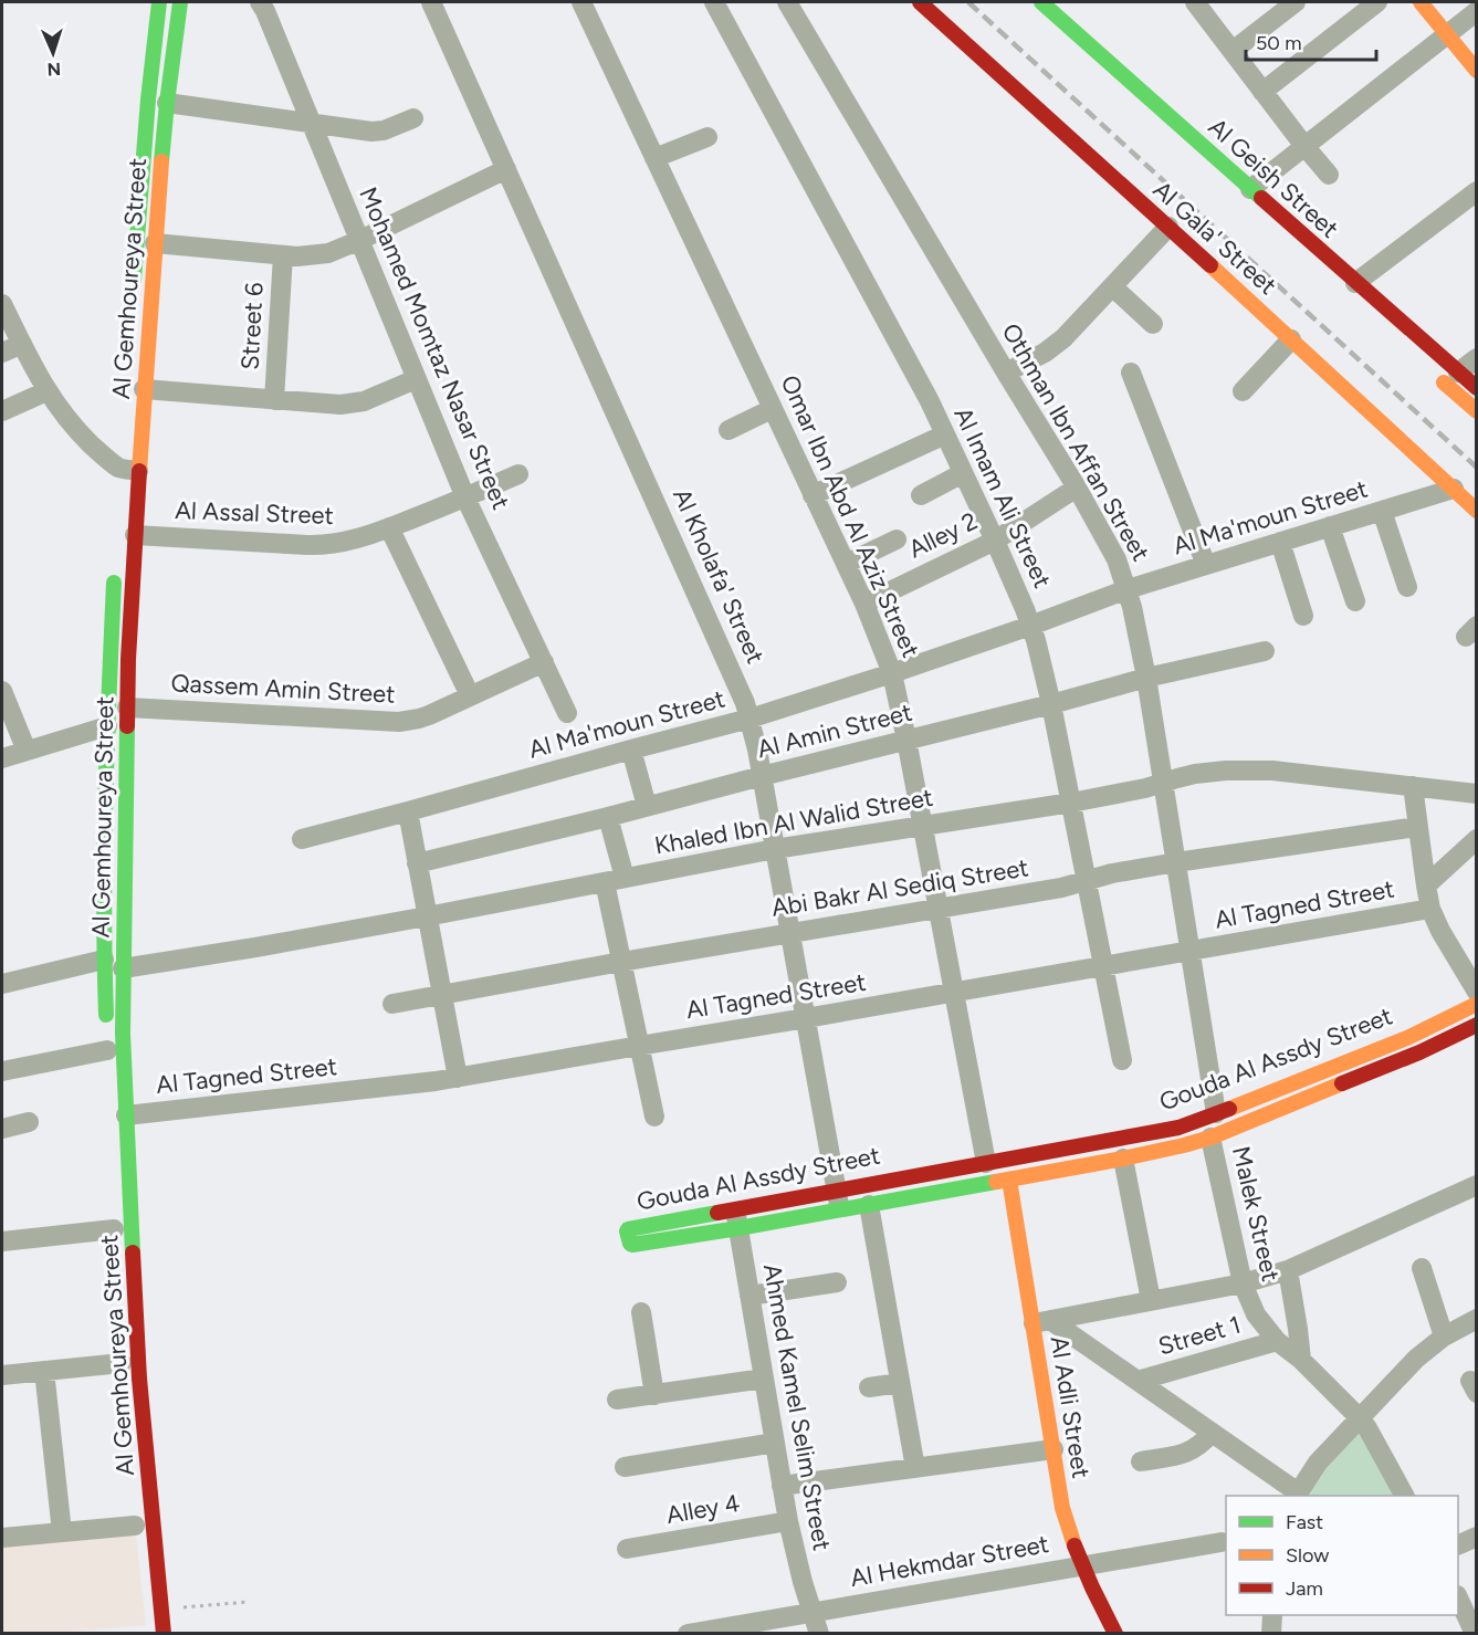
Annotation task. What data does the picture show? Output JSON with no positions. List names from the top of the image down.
{
  "streets": {
    "street": [
      "Al Geish Street",
      "Al Gala' Street",
      "Al Gemhoureya Street",
      "Street 6",
      "Mohamed Momtaz Nasar Street",
      "Othman Ibn Affan Street",
      "Al Imam Ali Street",
      "Al Assal Street",
      "Omar Ibn Abd Al Aziz Street",
      "Al Ma'moun Street",
      "Alley 2",
      "Al Kholafa' Street",
      "Qassem Amin Street",
      "Al Amin Street",
      "Khaled Ibn Al Walid Street",
      "Abi Bakr Al Sediq Street",
      "Al Tagned Street",
      "Gouda Al Assdy Street",
      "Malek Street",
      "Street 1",
      "Ahmed Kamel Selim Street",
      "Al Adli Street",
      "Alley 4",
      "Al Hekmdar Street"
    ]
  },
  "crossings": [
    ["Al Gala' Street", "Al Ma'moun Street"],
    ["Al Gemhoureya Street", "Al Assal Street"],
    ["Al Gemhoureya Street", "Qassem Amin Street"],
    ["Al Gemhoureya Street", "Khaled Ibn Al Walid Street"],
    ["Al Gemhoureya Street", "Al Tagned Street"],
    ["Mohamed Momtaz Nasar Street", "Al Assal Street"],
    ["Mohamed Momtaz Nasar Street", "Qassem Amin Street"],
    ["Othman Ibn Affan Street", "Al Ma'moun Street"],
    ["Othman Ibn Affan Street", "Alley 2"],
    ["Othman Ibn Affan Street", "Al Amin Street"],
    ["Othman Ibn Affan Street", "Khaled Ibn Al Walid Street"],
    ["Othman Ibn Affan Street", "Abi Bakr Al Sediq Street"],
    ["Othman Ibn Affan Street", "Al Tagned Street"],
    ["Othman Ibn Affan Street", "Gouda Al Assdy Street"],
    ["Al Imam Ali Street", "Al Ma'moun Street"],
    ["Al Imam Ali Street", "Alley 2"],
    ["Al Imam Ali Street", "Al Amin Street"],
    ["Al Imam Ali Street", "Khaled Ibn Al Walid Street"],
    ["Al Imam Ali Street", "Abi Bakr Al Sediq Street"],
    ["Al Imam Ali Street", "Al Tagned Street"],
    ["Omar Ibn Abd Al Aziz Street", "Al Ma'moun Street"],
    ["Omar Ibn Abd Al Aziz Street", "Alley 2"],
    ["Omar Ibn Abd Al Aziz Street", "Al Amin Street"],
    ["Omar Ibn Abd Al Aziz Street", "Khaled Ibn Al Walid Street"],
    ["Omar Ibn Abd Al Aziz Street", "Abi Bakr Al Sediq Street"],
    ["Omar Ibn Abd Al Aziz Street", "Al Tagned Street"],
    ["Omar Ibn Abd Al Aziz Street", "Gouda Al Assdy Street"],
    ["Al Ma'moun Street", "Al Kholafa' Street"],
    ["Al Kholafa' Street", "Al Amin Street"],
    ["Al Kholafa' Street", "Khaled Ibn Al Walid Street"],
    ["Al Kholafa' Street", "Abi Bakr Al Sediq Street"],
    ["Al Kholafa' Street", "Al Tagned Street"],
    ["Al Kholafa' Street", "Gouda Al Assdy Street"],
    ["Gouda Al Assdy Street", "Malek Street"],
    ["Gouda Al Assdy Street", "Ahmed Kamel Selim Street"],
    ["Gouda Al Assdy Street", "Al Adli Street"],
    ["Malek Street", "Street 1"],
    ["Ahmed Kamel Selim Street", "Alley 4"],
    ["Ahmed Kamel Selim Street", "Al Hekmdar Street"],
    ["Al Adli Street", "Al Hekmdar Street"]
  ],
  "legend": ["Fast", "Slow", "Jam"],
  "scale_bar": "50 m",
  "north": "bottom"
}
